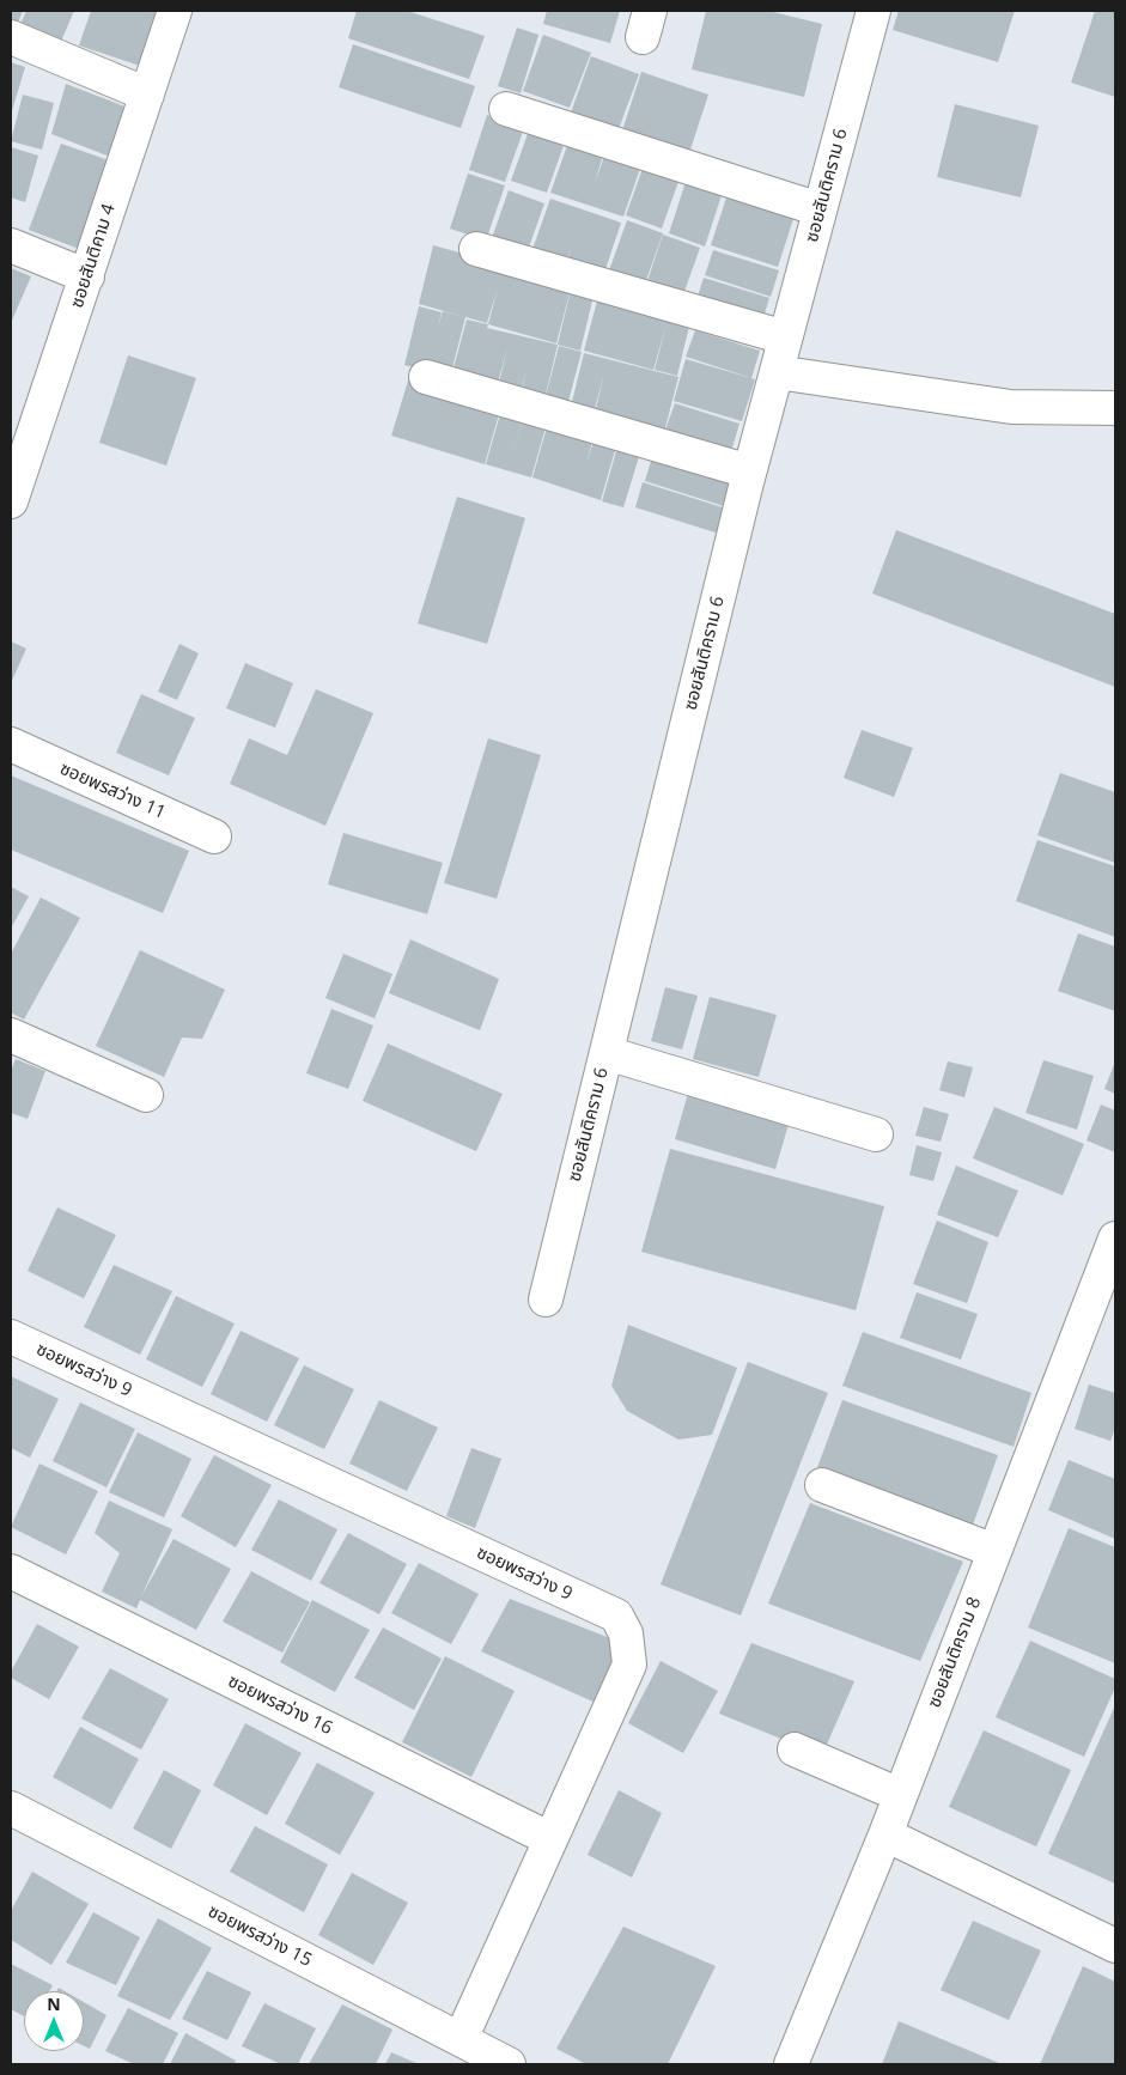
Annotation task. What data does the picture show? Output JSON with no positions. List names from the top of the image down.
{
  "streets": {
    "street": [
      "ซอยสันติคราม 6",
      "ซอยสันติคาม 4",
      "ซอยพรสว่าง 11",
      "ซอยพรสว่าง 9",
      "ซอยสันติคราม 8",
      "ซอยพรสว่าง 16",
      "ซอยพรสว่าง 15"
    ]
  },
  "crossings": [
    ["ซอยพรสว่าง 9", "ซอยพรสว่าง 16"],
    ["ซอยพรสว่าง 9", "ซอยพรสว่าง 15"]
  ],
  "north": "top"
}
